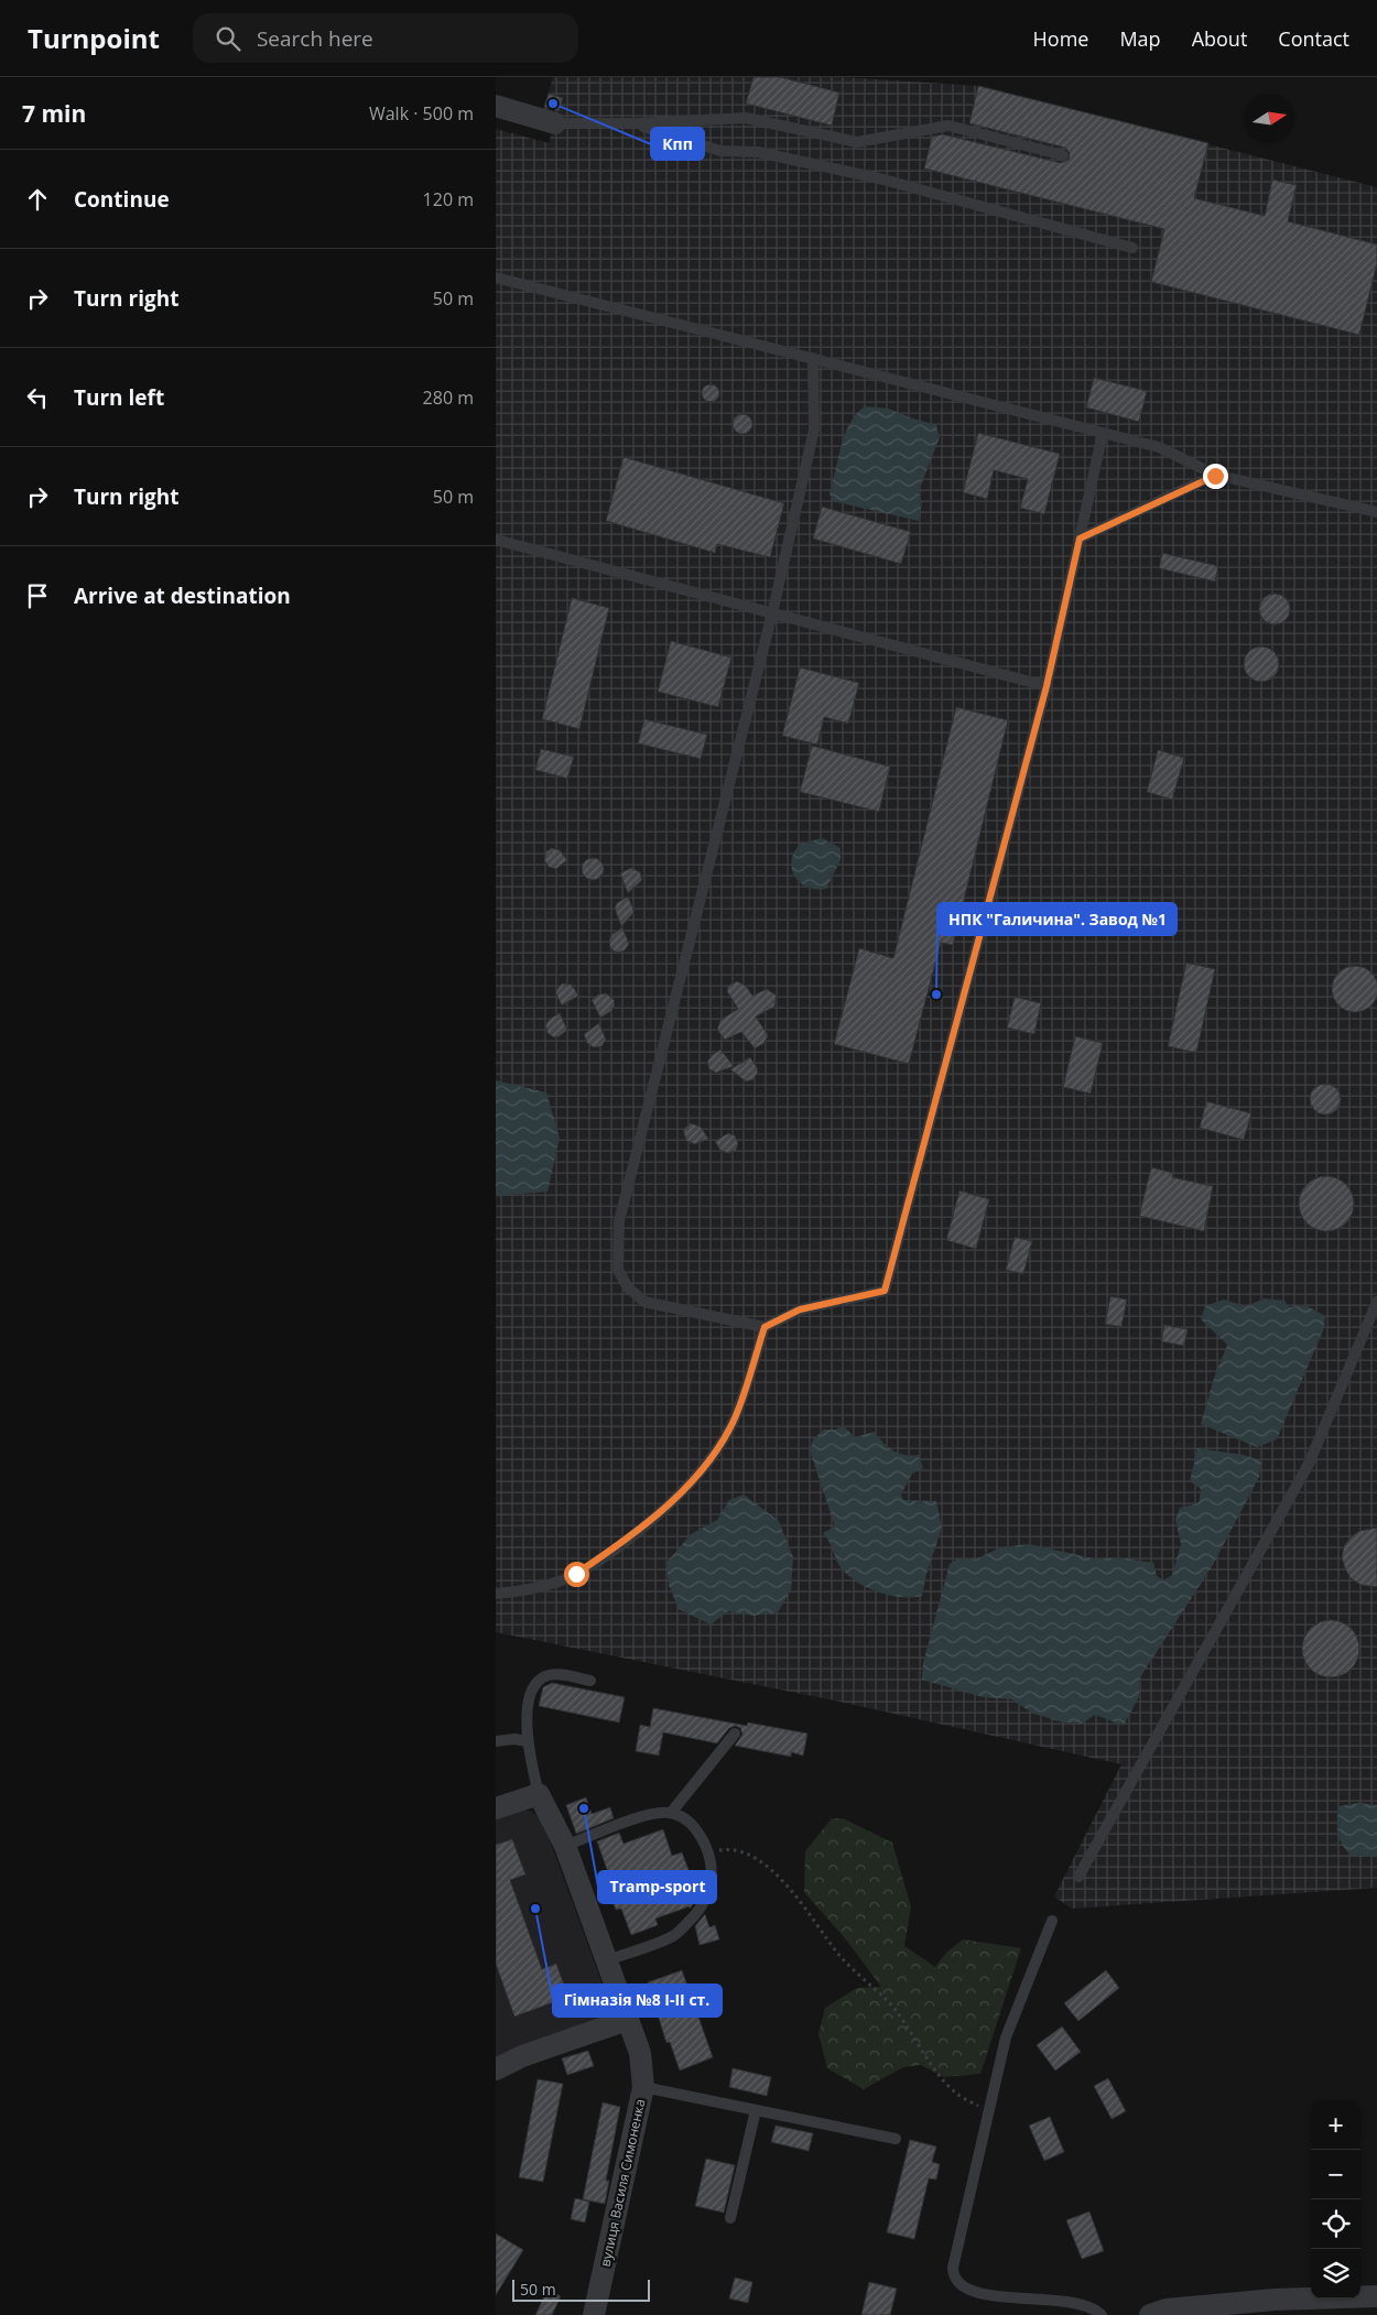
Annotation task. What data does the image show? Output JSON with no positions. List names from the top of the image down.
{
  "streets": {
    "street": ["вулиця Василя Симоненка"]
  },
  "places": [
    "Кпп",
    "НПК \"Галичина\". Завод №1",
    "Tramp-sport",
    "Гімназія №8 I-II ст."
  ],
  "scale_bar": "50 m",
  "north": "right",
  "page": {
    "header": "Turnpoint",
    "search": "Search here",
    "nav": [
      "Home",
      "Map",
      "About",
      "Contact"
    ],
    "heading": ["7 min", "Walk · 500 m"],
    "list": [
      ["Continue", "120 m"],
      ["Turn right", "50 m"],
      ["Turn left", "280 m"],
      ["Turn right", "50 m"],
      "Arrive at destination"
    ],
    "map_buttons": ["+", "−"],
    "scale": "50 m"
  }
}
